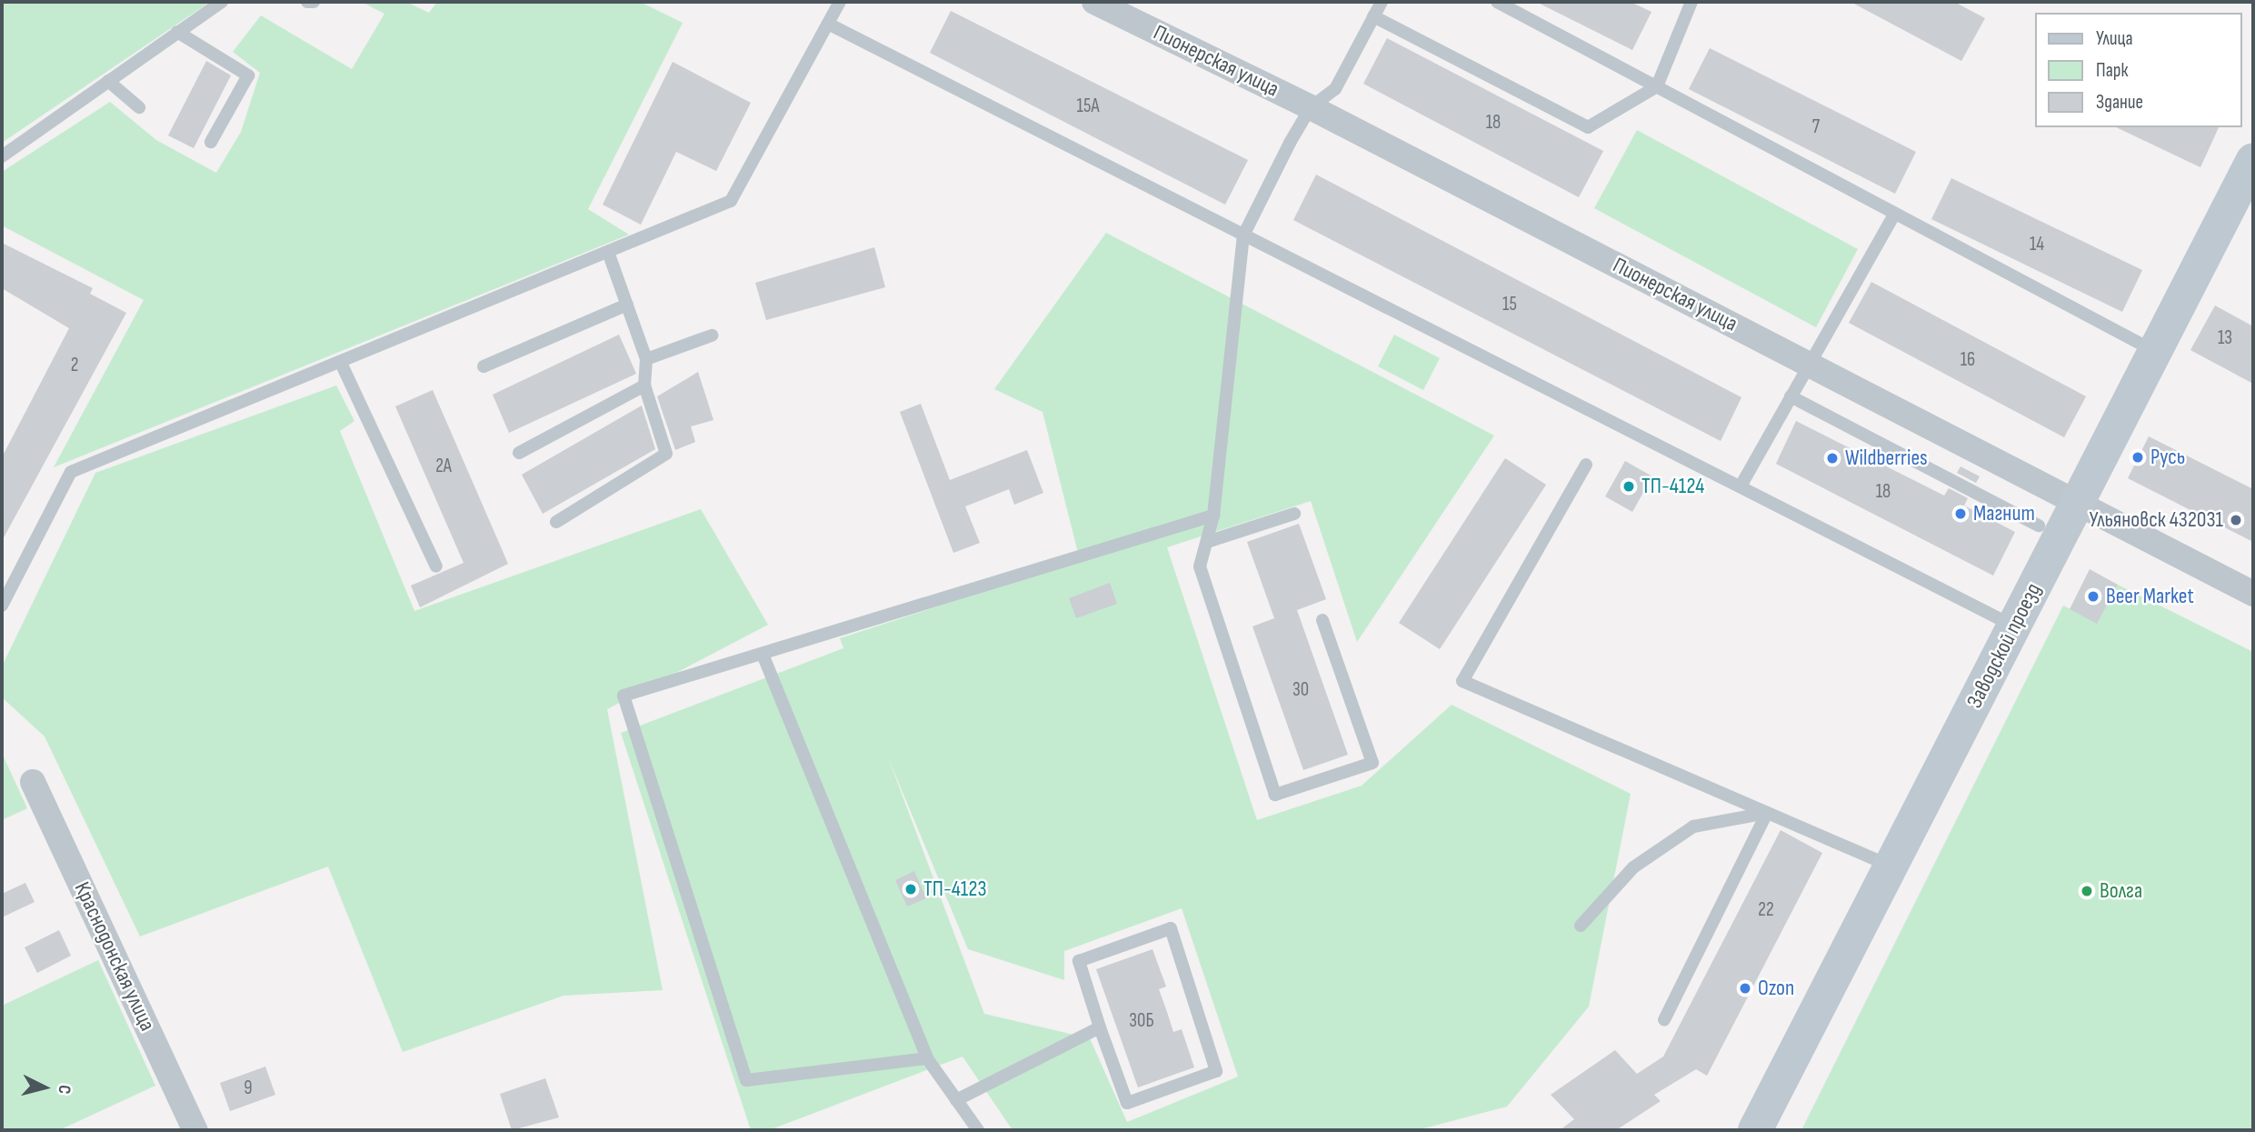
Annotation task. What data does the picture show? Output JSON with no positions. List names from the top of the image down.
{
  "streets": {
    "street": ["Пионерская улица", "Заводской проезд", "Краснодонская улица"]
  },
  "crossings": [
    ["Пионерская улица", "Заводской проезд"]
  ],
  "places": [
    "Русь",
    "Wildberries",
    "ТП-4124",
    "Магнит",
    "Ульяновск 432031",
    "Beer Market",
    "ТП-4123",
    "Волга",
    "Ozon"
  ],
  "house_numbers": [
    "15А",
    "18",
    "7",
    "14",
    "15",
    "13",
    "16",
    "2",
    "2А",
    "18",
    "30",
    "22",
    "30Б",
    "9"
  ],
  "legend": ["Улица", "Парк", "Здание"],
  "north": "right"
}
